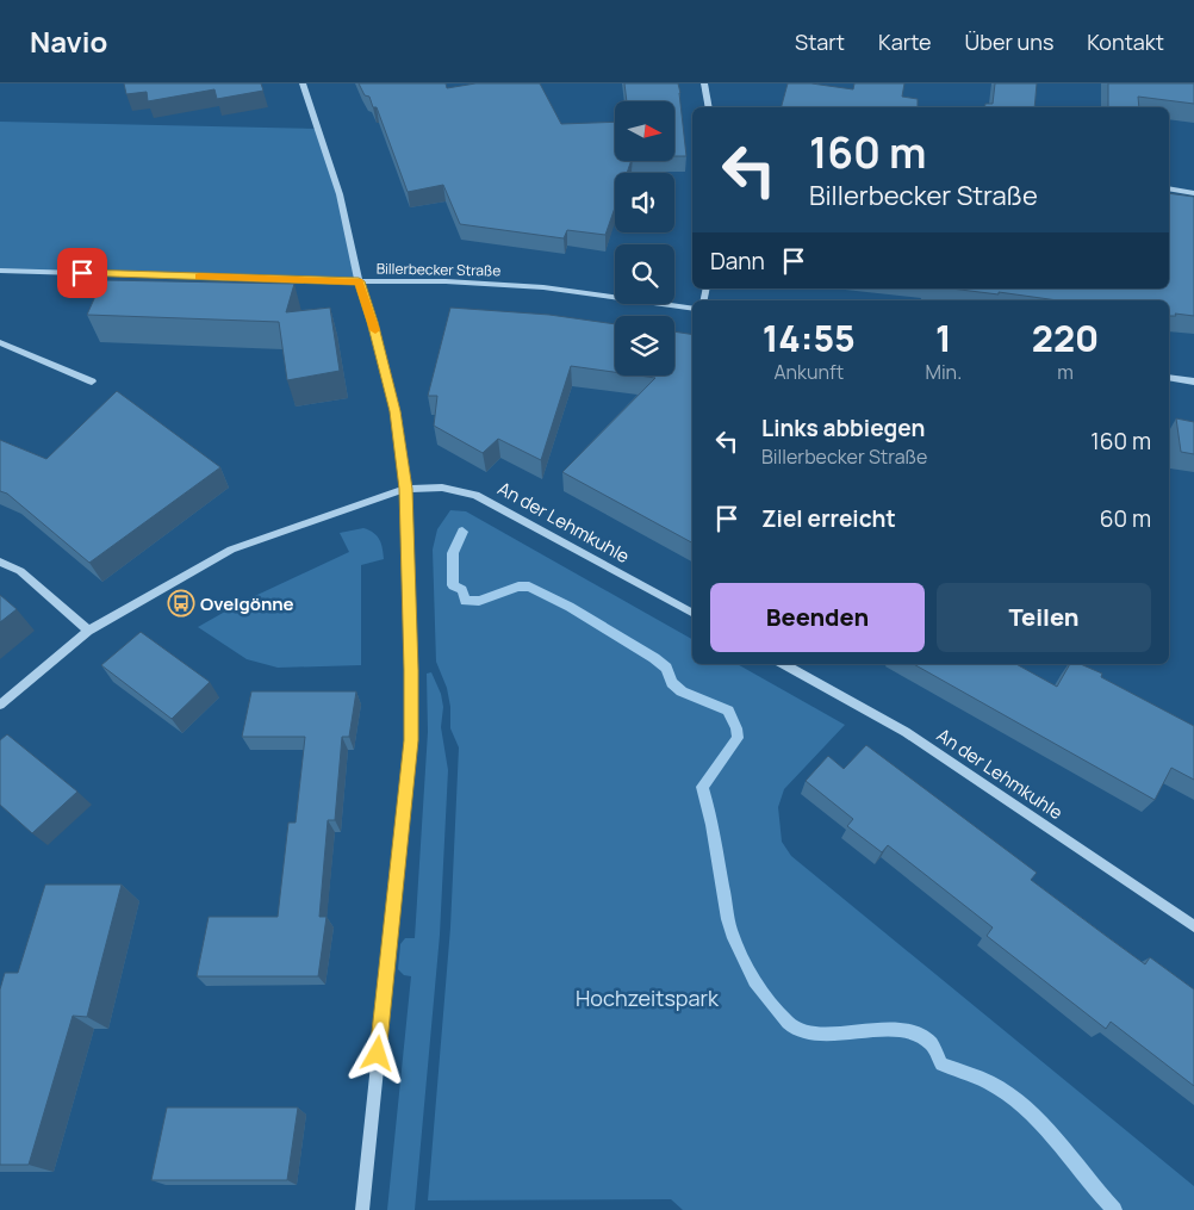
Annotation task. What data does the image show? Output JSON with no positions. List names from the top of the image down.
{
  "streets": {
    "street": ["Billerbecker Straße", "An der Lehmkuhle"]
  },
  "parks": ["Hochzeitspark"],
  "places": {
    "bus stop": ["Ovelgönne"]
  },
  "north": "right",
  "page": {
    "header": "Navio",
    "nav": [
      "Start",
      "Karte",
      "Über uns",
      "Kontakt"
    ],
    "turn": ["160 m", "Billerbecker Straße"],
    "then": "Dann",
    "eta": [
      "14:55",
      "Ankunft",
      "1",
      "Min.",
      "220",
      "m"
    ],
    "list": [
      {
        "name": "Links abbiegen",
        "note": "Billerbecker Straße",
        "value": "160 m"
      },
      {
        "name": "Ziel erreicht",
        "value": "60 m"
      }
    ],
    "buttons": ["Beenden", "Teilen"]
  }
}
